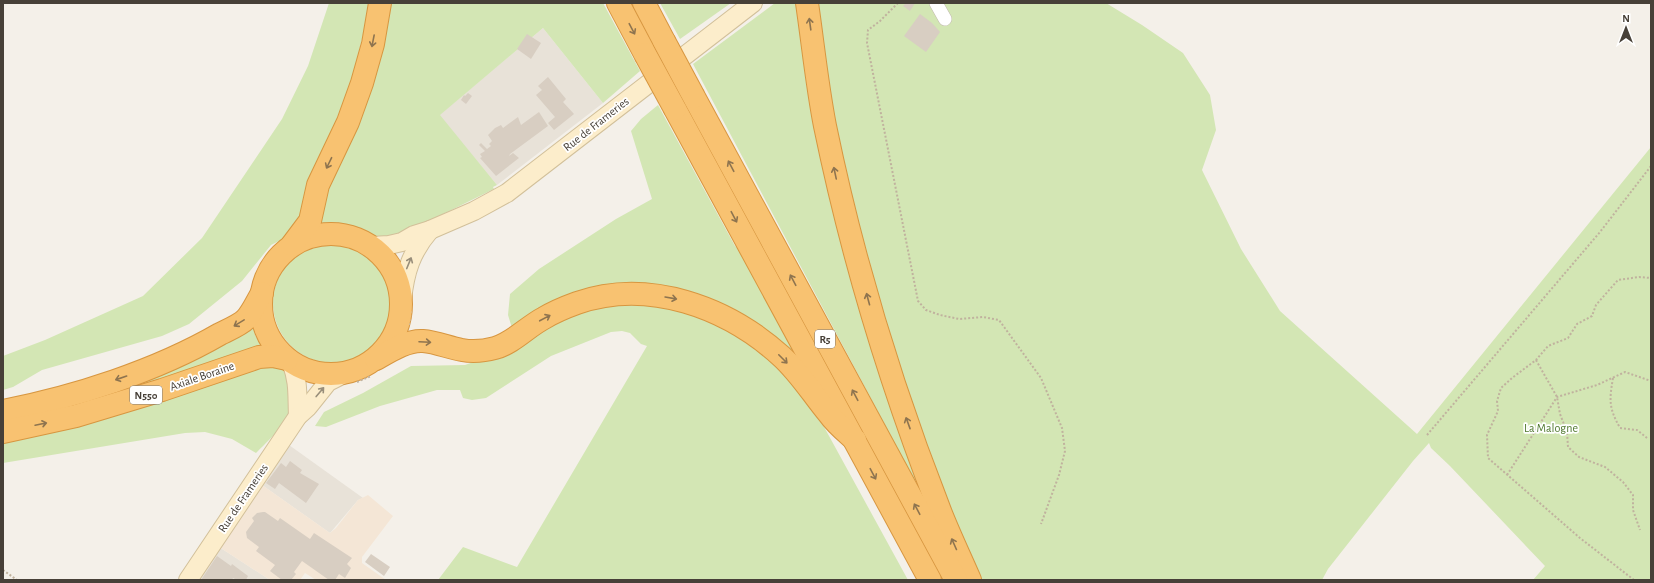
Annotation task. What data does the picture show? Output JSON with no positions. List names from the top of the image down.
{
  "streets": {
    "highway": ["R5", "Axiale Boraine", "N550"],
    "main road": ["Rue de Frameries"]
  },
  "parks": ["La Malogne"],
  "north": "top"
}
